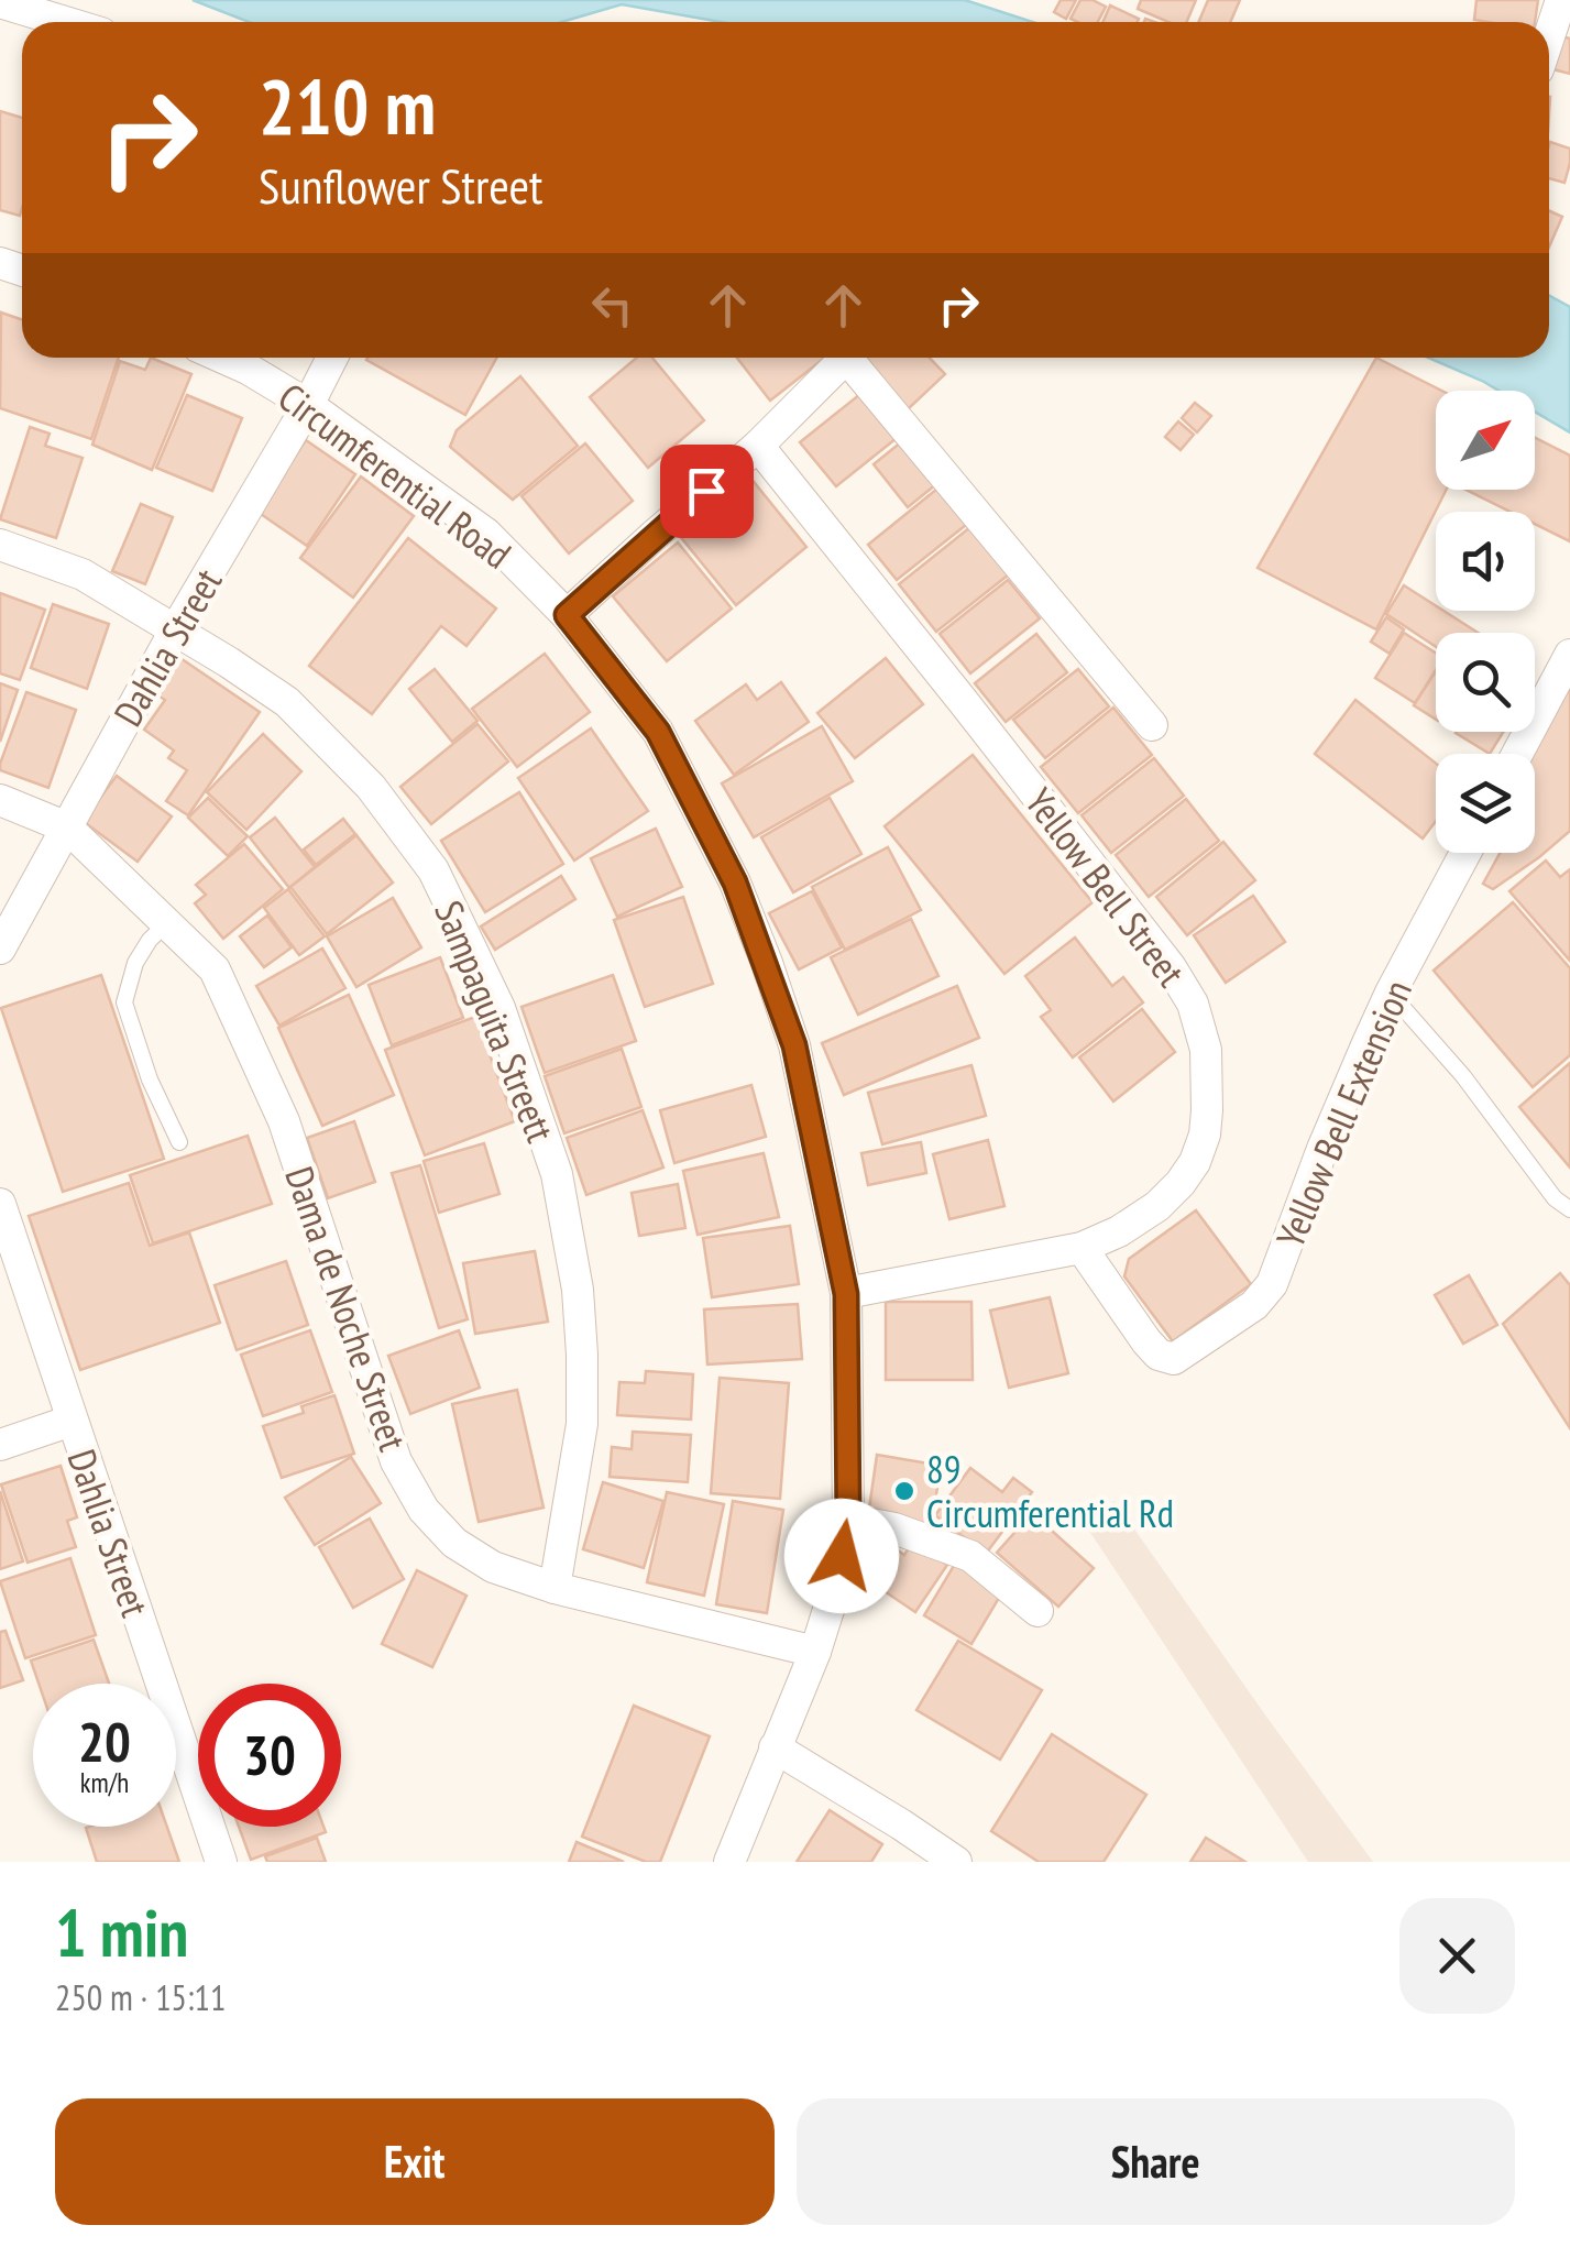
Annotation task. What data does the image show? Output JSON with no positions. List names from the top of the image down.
{
  "streets": {
    "street": [
      "Circumferential Road",
      "Dahlia Street",
      "Yellow Bell Street",
      "Sampaguita Streett",
      "Yellow Bell Extension",
      "Dama de Noche Street"
    ]
  },
  "crossings": [
    ["Circumferential Road", "Dahlia Street"],
    ["Circumferential Road", "Yellow Bell Street"],
    ["Circumferential Road", "Dama de Noche Street"],
    ["Dahlia Street", "Sampaguita Streett"],
    ["Dahlia Street", "Dama de Noche Street"],
    ["Yellow Bell Street", "Yellow Bell Extension"],
    ["Sampaguita Streett", "Dama de Noche Street"]
  ],
  "places": ["89 Circumferential Rd"],
  "north": "top right",
  "page": {
    "turn": ["210 m", "Sunflower Street"],
    "speed": "20 km/h",
    "limit": "30",
    "heading": ["1 min", "250 m · 15:11"],
    "buttons": ["Exit", "Share"]
  }
}
